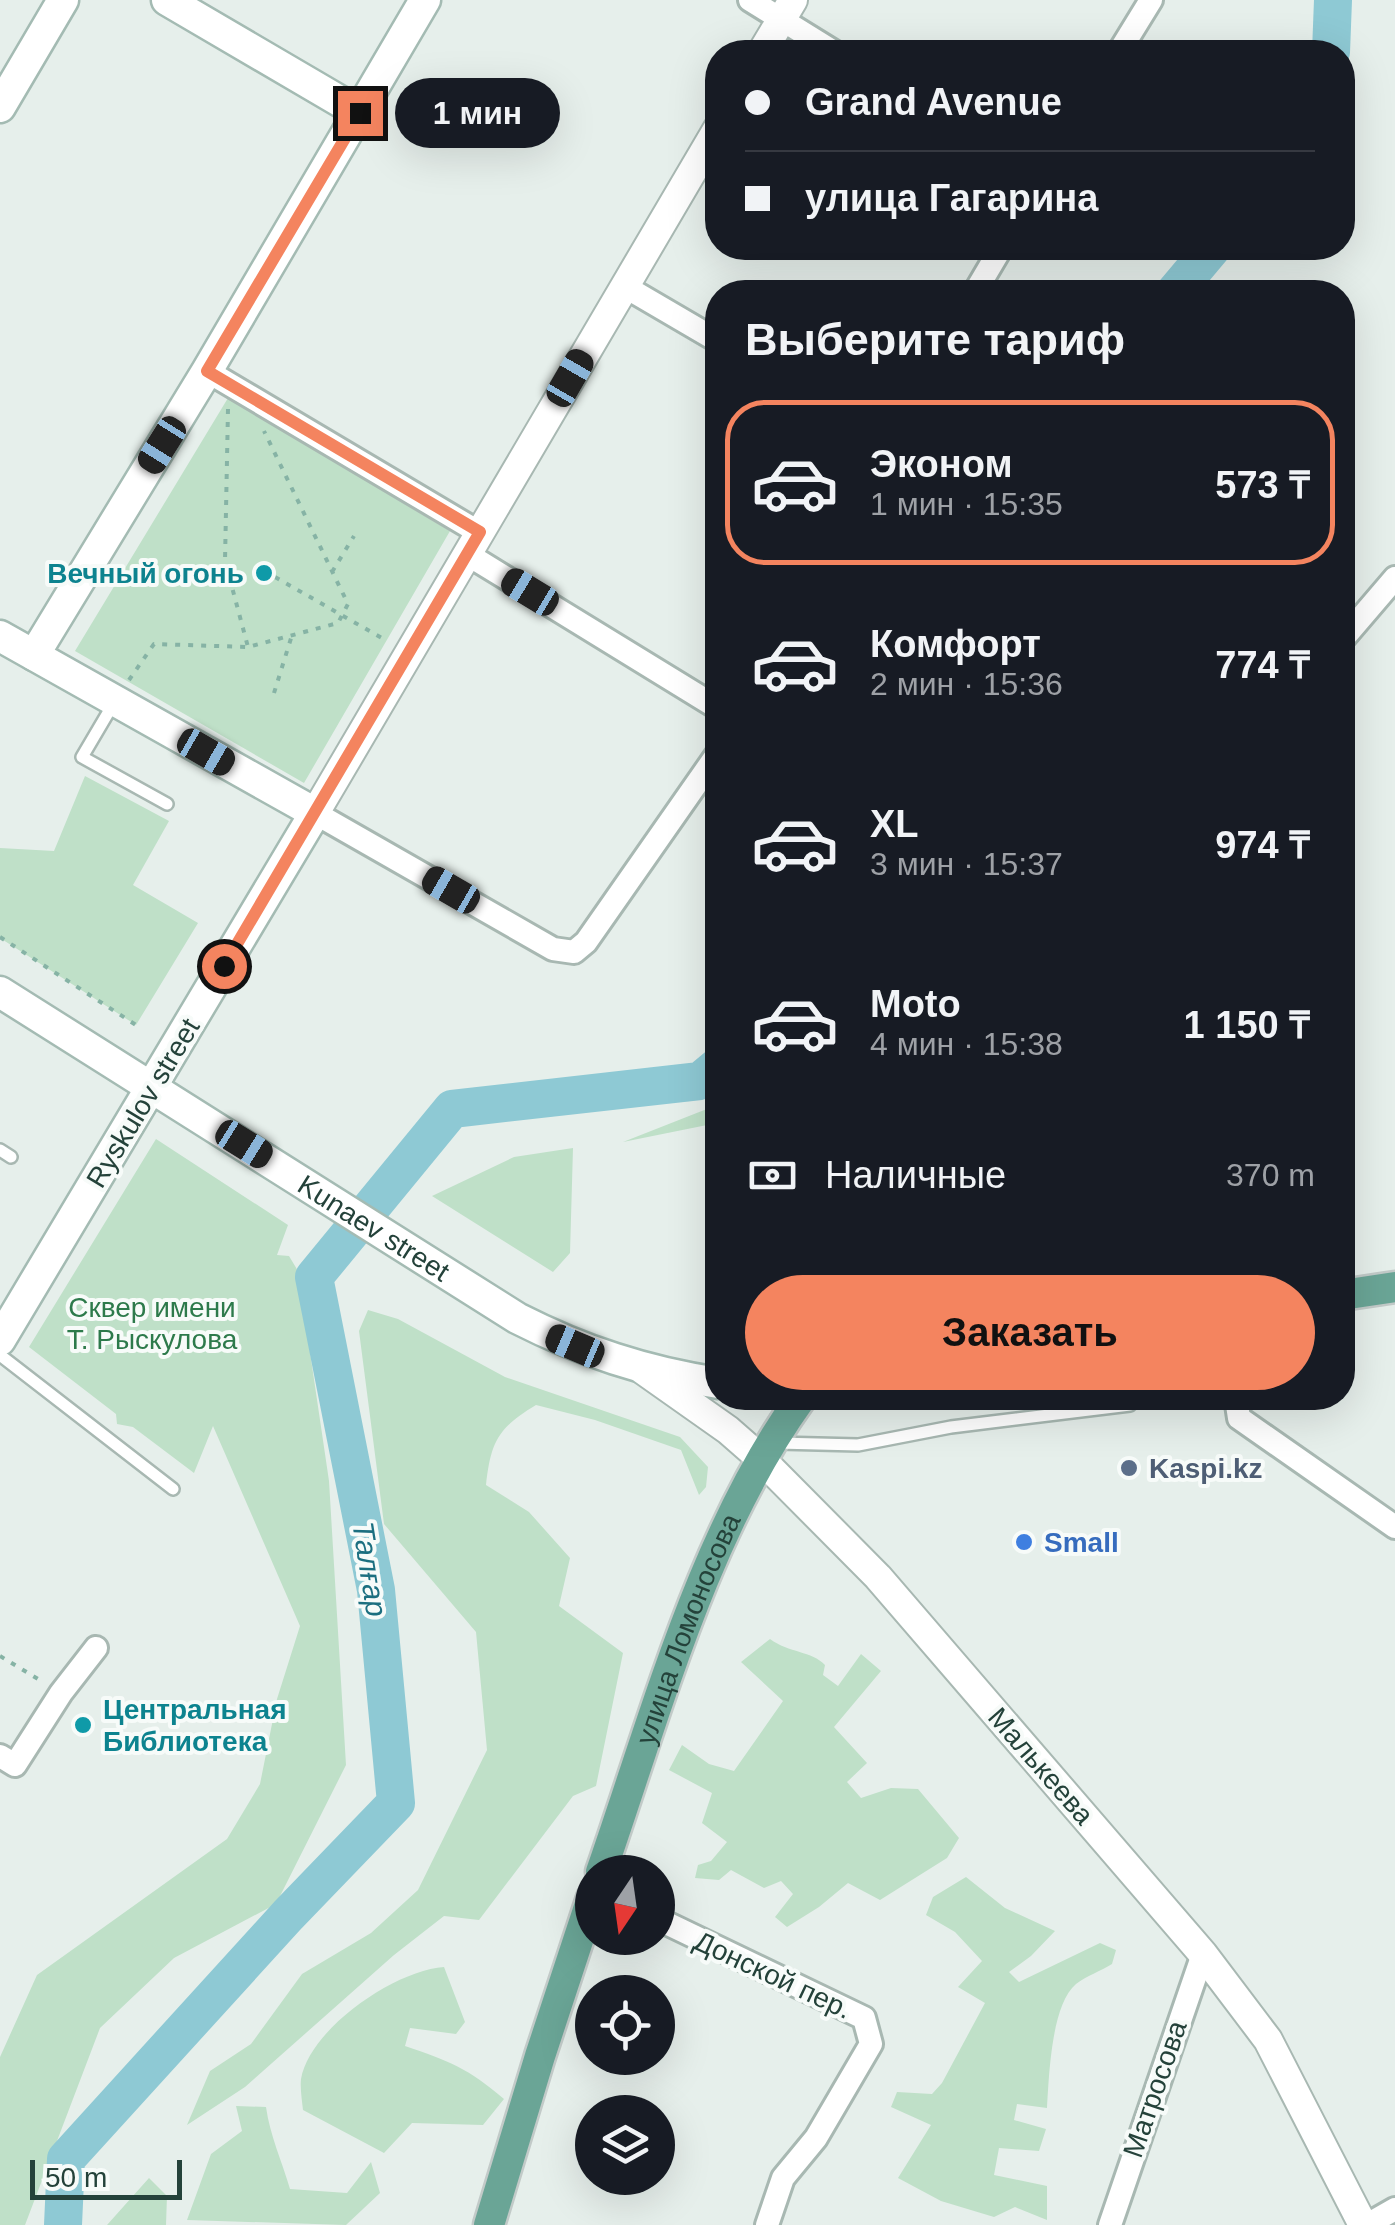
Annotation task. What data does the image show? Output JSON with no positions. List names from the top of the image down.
{
  "streets": {
    "main road": ["Ryskulov street", "Kunaev street", "улица Ломоносова"],
    "street": ["Малькеева", "Донской пер.", "Матросова"]
  },
  "crossings": [
    ["Ryskulov street", "Kunaev street"],
    ["Kunaev street", "Малькеева"],
    ["улица Ломоносова", "Малькеева"],
    ["Малькеева", "Матросова"]
  ],
  "water": ["Талғар"],
  "parks": ["Сквер имени Т. Рыскулова"],
  "places": [
    "Вечный огонь",
    "Kaspi.kz",
    "Small",
    "Центральная Библиотека"
  ],
  "scale_bar": "50 m",
  "north": "bottom",
  "page": {
    "banner": ["Grand Avenue", "улица Гагарина"],
    "bubble": "1 мин",
    "heading": "Выберите тариф",
    "list": [
      {
        "name": "Эконом",
        "note": "1 мин · 15:35",
        "value": "573 ₸"
      },
      {
        "name": "Комфорт",
        "note": "2 мин · 15:36",
        "value": "774 ₸"
      },
      {
        "name": "XL",
        "note": "3 мин · 15:37",
        "value": "974 ₸"
      },
      {
        "name": "Moto",
        "note": "4 мин · 15:38",
        "value": "1 150 ₸"
      }
    ],
    "pay": ["Наличные", "370 m"],
    "buttons": "Заказать",
    "scale": "50 m"
  }
}
